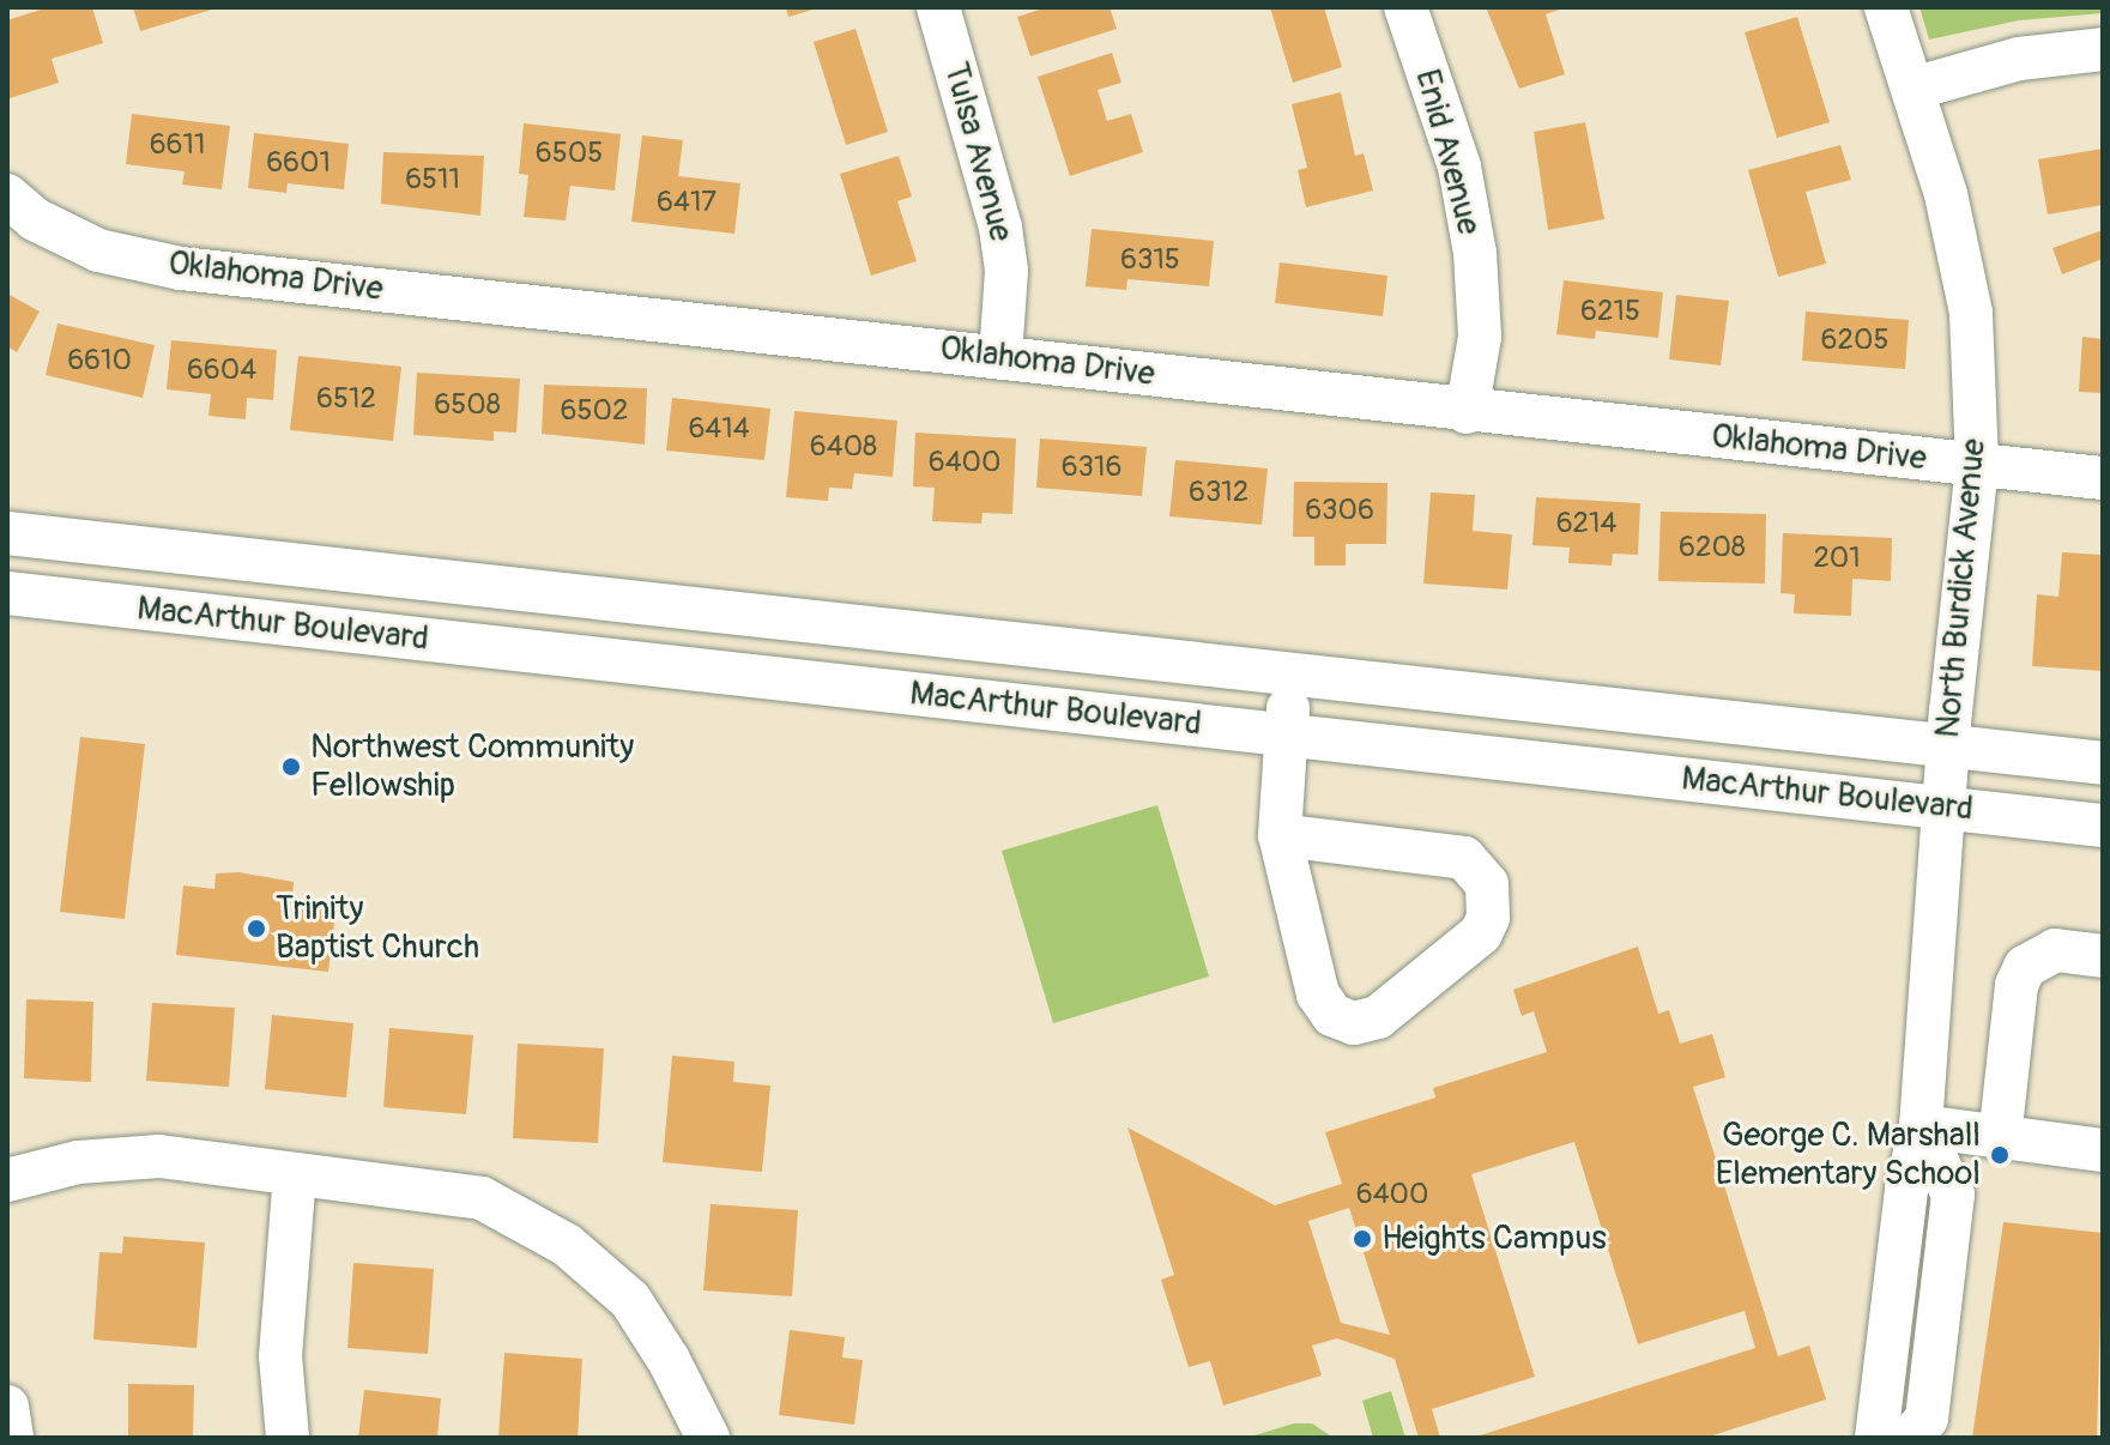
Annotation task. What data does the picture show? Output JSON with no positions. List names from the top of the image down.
{
  "streets": {
    "street": [
      "Tulsa Avenue",
      "Enid Avenue",
      "Oklahoma Drive",
      "North Burdick Avenue",
      "MacArthur Boulevard"
    ]
  },
  "crossings": [
    ["Tulsa Avenue", "Oklahoma Drive"],
    ["Enid Avenue", "Oklahoma Drive"],
    ["Oklahoma Drive", "North Burdick Avenue"],
    ["North Burdick Avenue", "MacArthur Boulevard"]
  ],
  "places": [
    "Northwest Community Fellowship",
    "Trinity Baptist Church",
    "George C. Marshall Elementary School",
    "Heights Campus"
  ],
  "house_numbers": [
    "6611",
    "6505",
    "6601",
    "6511",
    "6417",
    "6315",
    "6215",
    "6205",
    "6610",
    "6604",
    "6512",
    "6508",
    "6502",
    "6414",
    "6408",
    "6400",
    "6316",
    "6312",
    "6306",
    "6214",
    "6208",
    "201",
    "6400"
  ]
}
